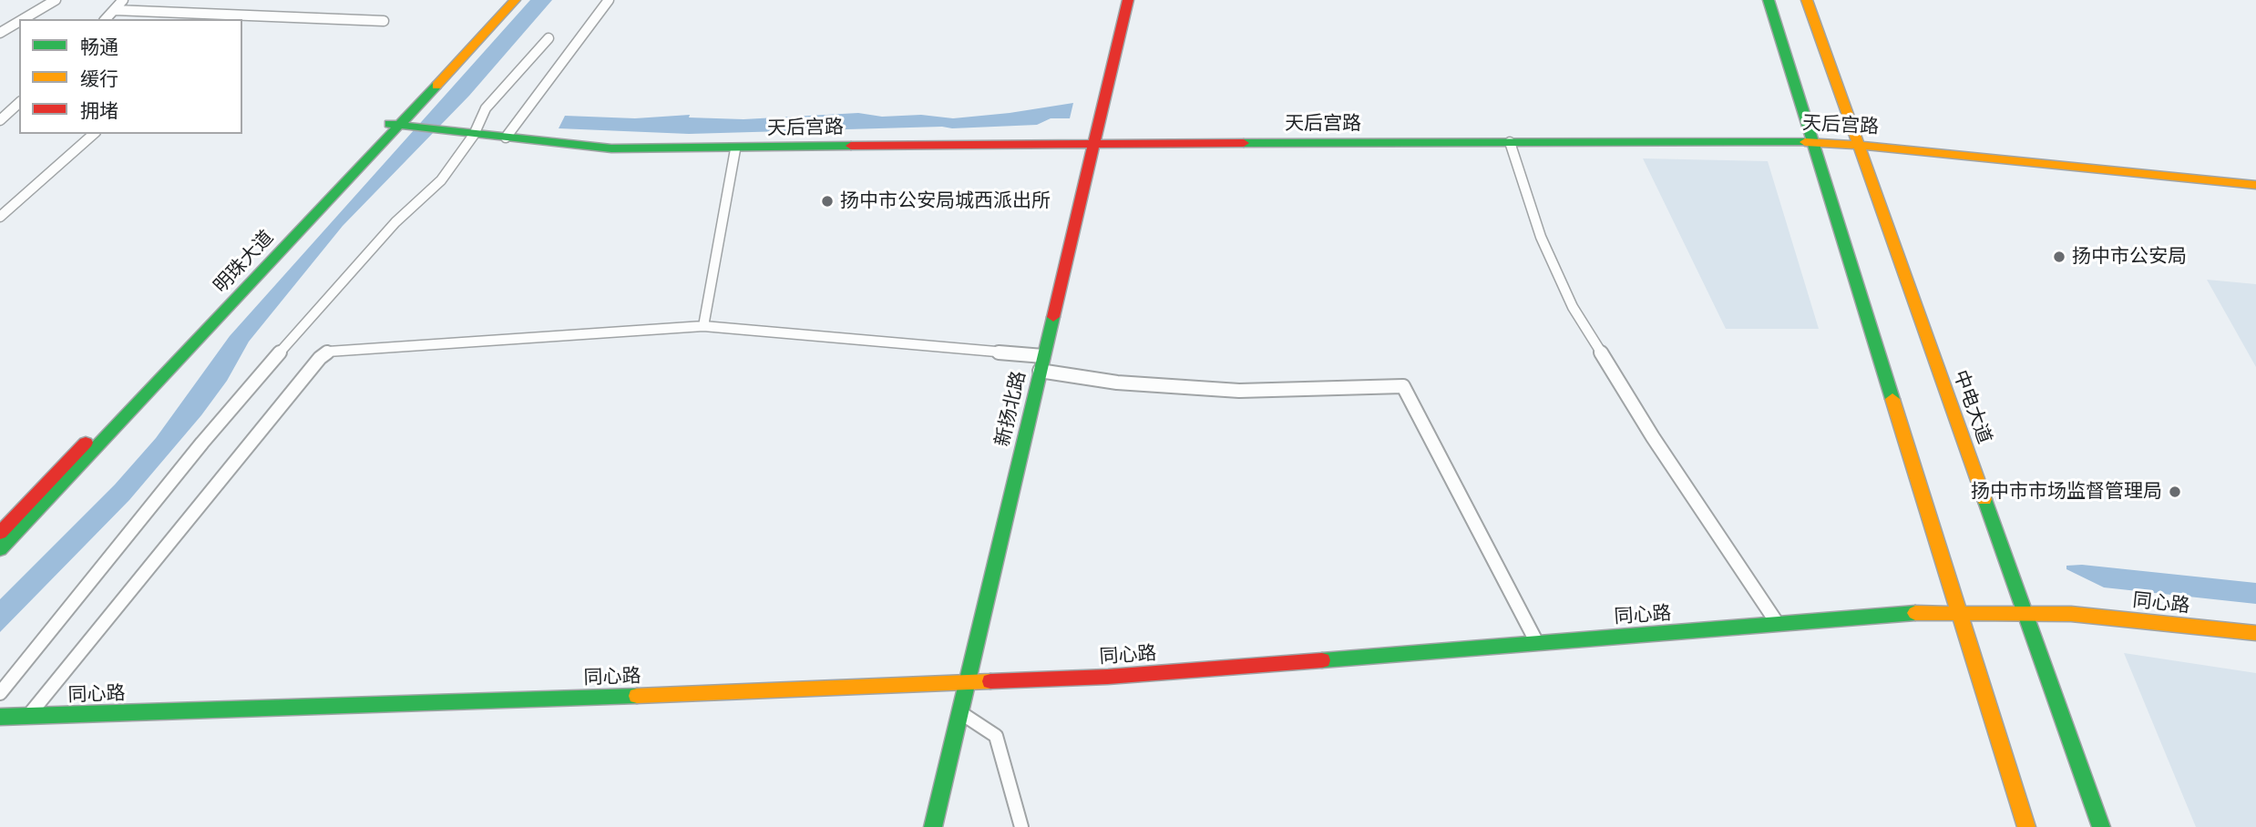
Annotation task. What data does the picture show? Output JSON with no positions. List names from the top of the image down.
{
  "streets": {
    "street": [
      "天后宫路",
      "明珠大道",
      "中电大道",
      "新扬北路",
      "同心路"
    ]
  },
  "crossings": [
    ["天后宫路", "明珠大道"],
    ["天后宫路", "中电大道"],
    ["天后宫路", "新扬北路"],
    ["中电大道", "同心路"],
    ["新扬北路", "同心路"]
  ],
  "places": ["扬中市公安局城西派出所", "扬中市公安局", "扬中市市场监督管理局"],
  "legend": ["畅通", "缓行", "拥堵"]
}
